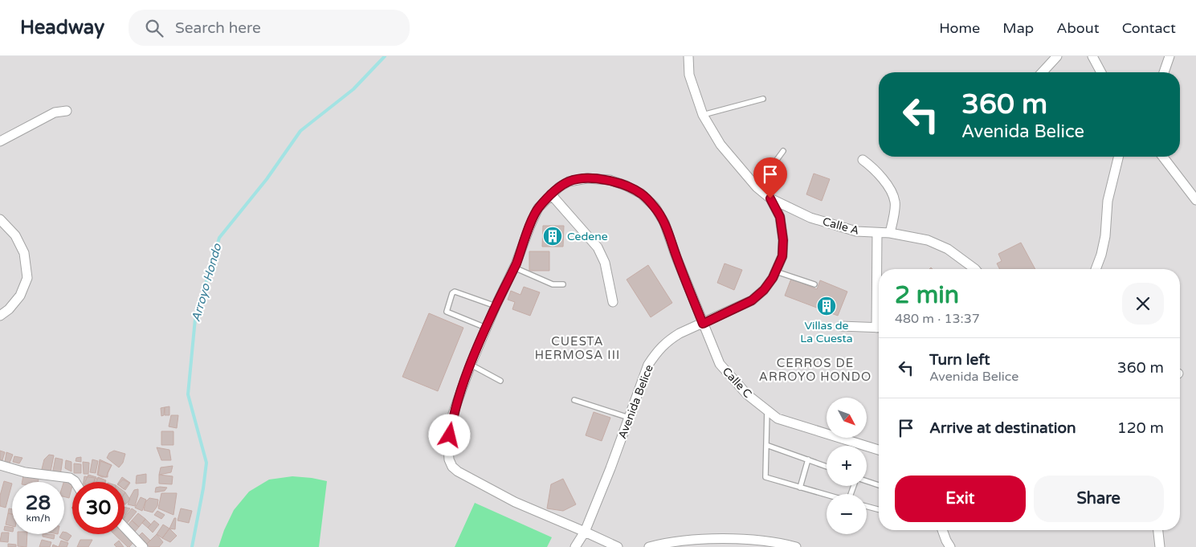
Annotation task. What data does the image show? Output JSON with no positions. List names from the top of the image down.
{
  "streets": {
    "street": ["Calle A", "Calle C", "Avenida Belice"]
  },
  "crossings": [
    ["Calle A", "Avenida Belice"],
    ["Calle C", "Avenida Belice"]
  ],
  "districts": ["CUESTA HERMOSA III", "CERROS DE ARROYO HONDO"],
  "water": ["Arroyo Hondo"],
  "places": {
    "building": ["Cedene", "Villas de La Cuesta"]
  },
  "north": "bottom right",
  "page": {
    "header": "Headway",
    "search": "Search here",
    "nav": [
      "Home",
      "Map",
      "About",
      "Contact"
    ],
    "turn": ["360 m", "Avenida Belice"],
    "heading": ["2 min", "480 m · 13:37"],
    "list": [
      {
        "name": "Turn left",
        "note": "Avenida Belice",
        "value": "360 m"
      },
      {
        "name": "Arrive at destination",
        "value": "120 m"
      }
    ],
    "map_buttons": ["+", "−"],
    "buttons": ["Exit", "Share"],
    "speed": "28 km/h",
    "limit": "30"
  }
}
